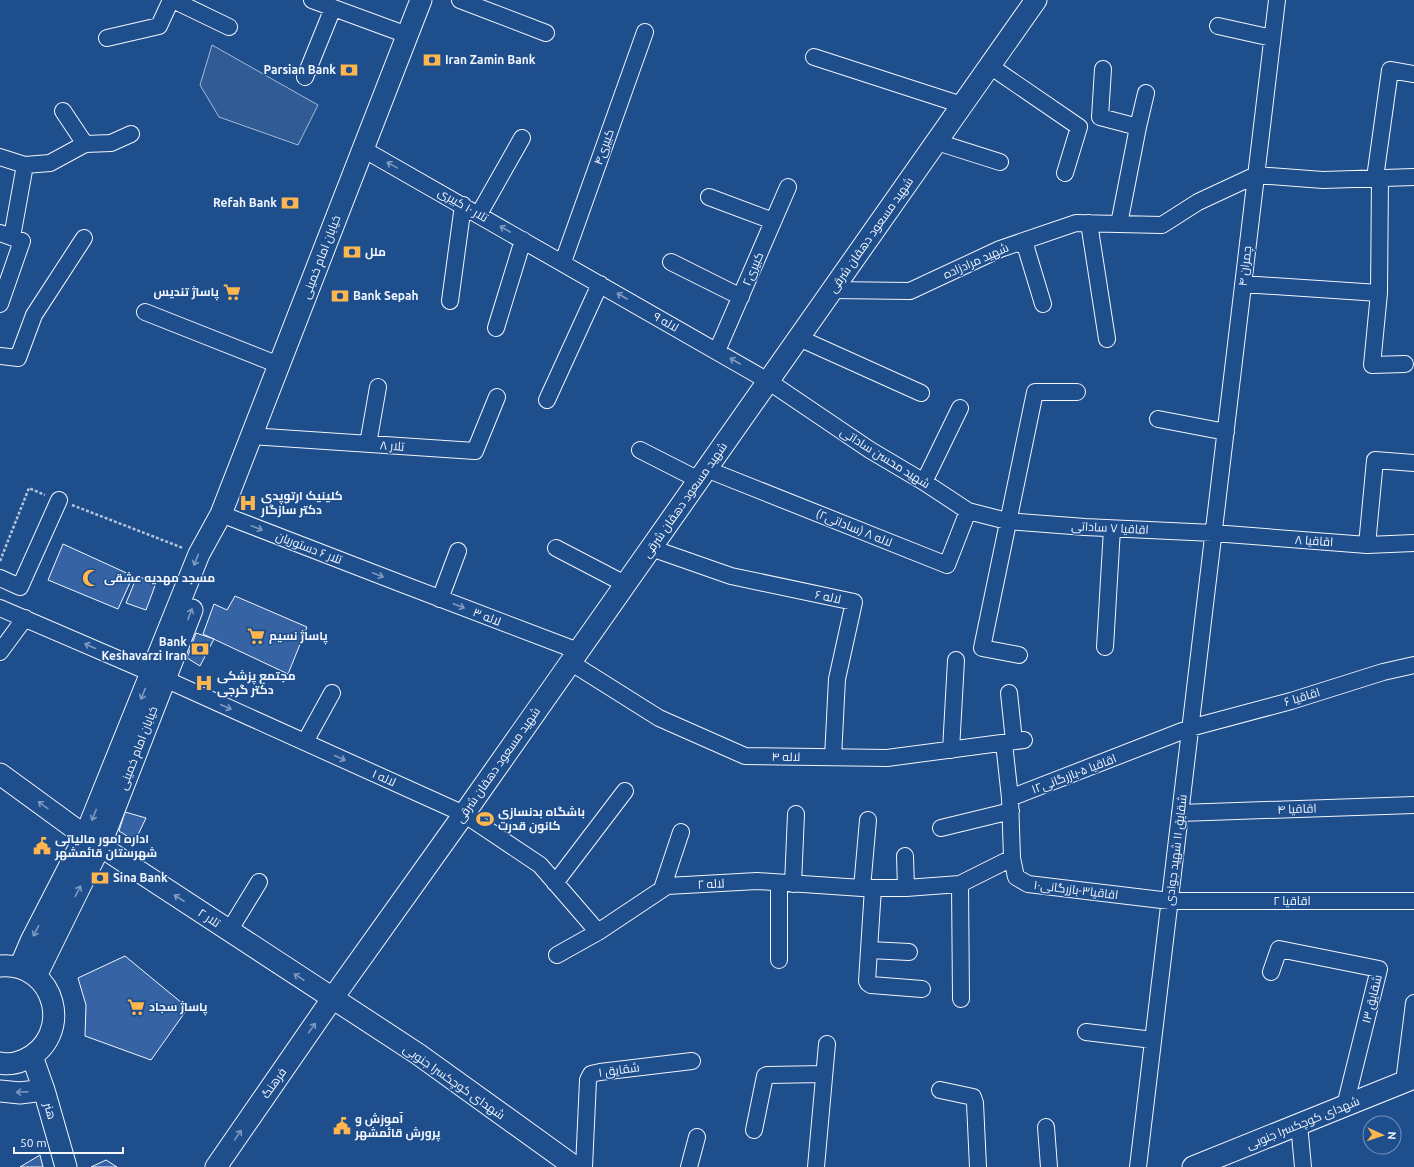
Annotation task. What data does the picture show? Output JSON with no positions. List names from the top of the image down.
{
  "streets": {
    "main road": [
      "شهید مسعود دهقان شرقی",
      "خیابان امام خمینی",
      "تلار ۲",
      "شهدای کوچکسرا جنوبی",
      "فرهنگ",
      "هنر"
    ],
    "street": [
      "کبیری۴",
      "تلار ۱۰ کبیری",
      "شهید مرادزاده",
      "چمران ۴",
      "کبیری۲",
      "لاله ۹",
      "تلار ۸",
      "شهید محسن ساداتی",
      "لاله ۸ (ساداتی۲)",
      "اقاقیا ۷ ساداتی",
      "اقاقیا ۸",
      "تلار ۶ دستوریان",
      "لاله ۶",
      "لاله ۳",
      "اقاقیا ۶",
      "لاله ۴",
      "اقاقیا ۵-بازرگانی۱۲",
      "لاله ۱",
      "اقاقیا ۴",
      "شقایق ۱۱ شهید جوادی",
      "لاله ۲",
      "اقاقیا۳-بازرگانی۱۰",
      "اقاقیا ۲",
      "شقایق ۱۳",
      "شقایق ۱"
    ]
  },
  "crossings": [
    ["کبیری۴", "تلار ۱۰ کبیری"],
    ["کبیری۴", "لاله ۹"],
    ["تلار ۱۰ کبیری", "خیابان امام خمینی"],
    ["تلار ۱۰ کبیری", "لاله ۹"],
    ["شهید مسعود دهقان شرقی", "شهید مرادزاده"],
    ["شهید مسعود دهقان شرقی", "لاله ۹"],
    ["شهید مسعود دهقان شرقی", "شهید محسن ساداتی"],
    ["شهید مسعود دهقان شرقی", "لاله ۸ (ساداتی۲)"],
    ["شهید مسعود دهقان شرقی", "لاله ۶"],
    ["شهید مسعود دهقان شرقی", "لاله ۳"],
    ["شهید مسعود دهقان شرقی", "لاله ۴"],
    ["شهید مسعود دهقان شرقی", "لاله ۱"],
    ["شهید مسعود دهقان شرقی", "تلار ۲"],
    ["شهید مسعود دهقان شرقی", "شهدای کوچکسرا جنوبی"],
    ["شهید مسعود دهقان شرقی", "فرهنگ"],
    ["خیابان امام خمینی", "تلار ۸"],
    ["خیابان امام خمینی", "تلار ۶ دستوریان"],
    ["خیابان امام خمینی", "لاله ۱"],
    ["خیابان امام خمینی", "تلار ۲"],
    ["شهید مرادزاده", "چمران ۴"],
    ["چمران ۴", "اقاقیا ۷ ساداتی"],
    ["چمران ۴", "اقاقیا ۸"],
    ["چمران ۴", "شقایق ۱۱ شهید جوادی"],
    ["کبیری۲", "لاله ۹"],
    ["لاله ۹", "شهید محسن ساداتی"],
    ["شهید محسن ساداتی", "لاله ۸ (ساداتی۲)"],
    ["شهید محسن ساداتی", "اقاقیا ۷ ساداتی"],
    ["اقاقیا ۷ ساداتی", "اقاقیا ۸"],
    ["اقاقیا ۷ ساداتی", "شقایق ۱۱ شهید جوادی"],
    ["اقاقیا ۸", "شقایق ۱۱ شهید جوادی"],
    ["تلار ۶ دستوریان", "لاله ۳"],
    ["لاله ۶", "لاله ۴"],
    ["لاله ۳", "لاله ۴"],
    ["اقاقیا ۶", "اقاقیا ۵-بازرگانی۱۲"],
    ["اقاقیا ۶", "شقایق ۱۱ شهید جوادی"],
    ["اقاقیا ۵-بازرگانی۱۲", "شقایق ۱۱ شهید جوادی"],
    ["اقاقیا ۵-بازرگانی۱۲", "اقاقیا۳-بازرگانی۱۰"],
    ["اقاقیا ۴", "شقایق ۱۱ شهید جوادی"],
    ["شقایق ۱۱ شهید جوادی", "اقاقیا۳-بازرگانی۱۰"],
    ["شقایق ۱۱ شهید جوادی", "اقاقیا ۲"],
    ["لاله ۲", "اقاقیا۳-بازرگانی۱۰"],
    ["اقاقیا۳-بازرگانی۱۰", "اقاقیا ۲"],
    ["تلار ۲", "شهدای کوچکسرا جنوبی"],
    ["تلار ۲", "فرهنگ"],
    ["شقایق ۱۳", "شهدای کوچکسرا جنوبی"],
    ["شهدای کوچکسرا جنوبی", "فرهنگ"]
  ],
  "one_way": [
    "تلار ۱۰ کبیری",
    "تلار ۶ دستوریان",
    "تلار ۲",
    "فرهنگ"
  ],
  "places": {
    "bank": [
      "Iran Zamin Bank",
      "Parsian Bank",
      "Refah Bank",
      "ملل",
      "Bank Sepah",
      "Bank Keshavarzi Iran",
      "Sina Bank"
    ],
    "supermarket": ["پاساژ تندیس", "پاساژ نسیم", "پاساژ سجاد"],
    "hospital": ["کلینیک ارتوپدی دکتر سازگار", "مجتمع پزشکی دکتر گرجی"],
    "mosque": ["مسجد مهدیه عشقی"],
    "sports": ["باشگاه بدنسازی کانون قدرت"],
    "public building": ["اداره امور مالیاتی شهرستان قائمشهر", "آموزش و پرورش قائمشهر"]
  },
  "scale_bar": "50 m",
  "north": "right"
}
